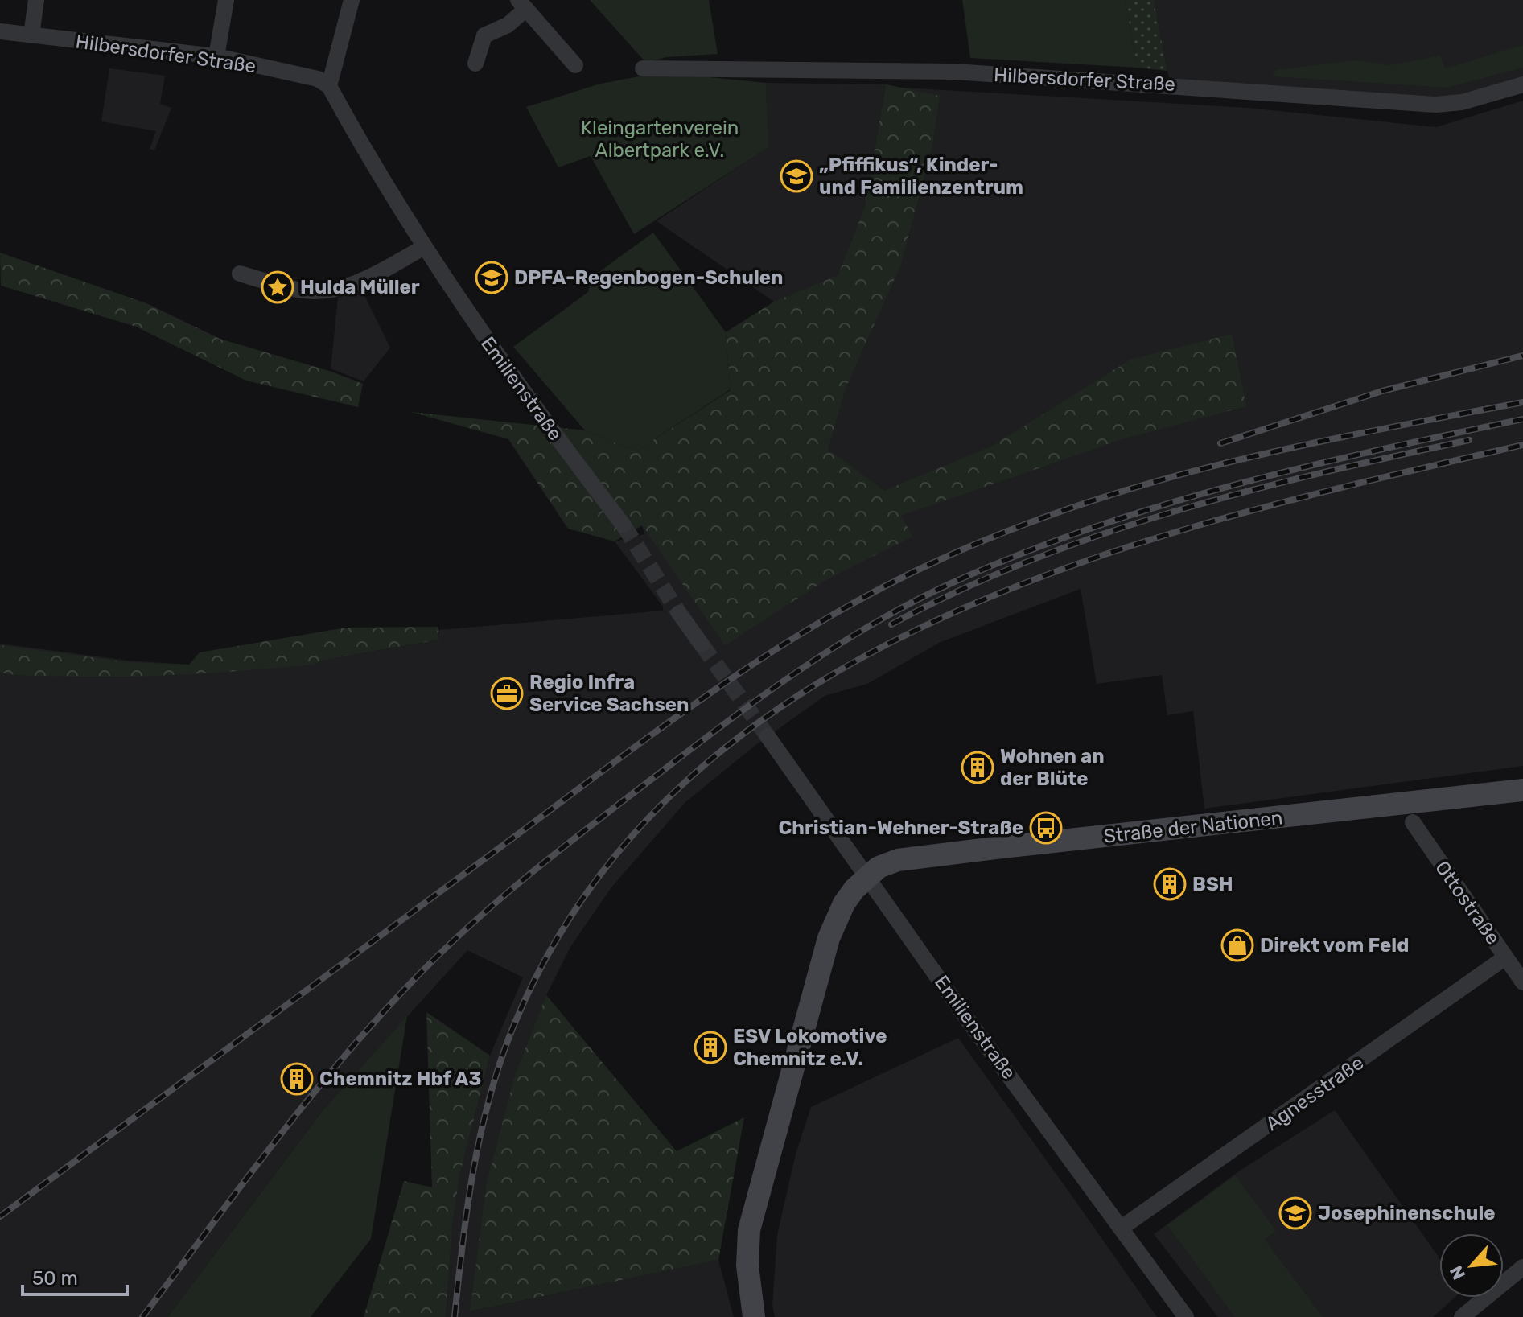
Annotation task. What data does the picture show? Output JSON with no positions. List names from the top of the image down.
{
  "streets": {
    "main road": ["Straße der Nationen"],
    "street": [
      "Hilbersdorfer Straße",
      "Emilienstraße",
      "Ottostraße",
      "Agnesstraße"
    ]
  },
  "crossings": [
    ["Hilbersdorfer Straße", "Emilienstraße"],
    ["Emilienstraße", "Straße der Nationen"],
    ["Emilienstraße", "Agnesstraße"],
    ["Ottostraße", "Agnesstraße"]
  ],
  "parks": ["Kleingartenverein Albertpark e.V."],
  "places": {
    "school or university": ["„Pfiffikus“, Kinder- und Familienzentrum", "DPFA-Regenbogen-Schulen", "Josephinenschule"],
    "place": ["Hulda Müller"],
    "office": ["Regio Infra Service Sachsen"],
    "building": [
      "Wohnen an der Blüte",
      "BSH",
      "ESV Lokomotive Chemnitz e.V.",
      "Chemnitz Hbf A3"
    ],
    "bus stop": ["Christian-Wehner-Straße"],
    "shop": ["Direkt vom Feld"]
  },
  "scale_bar": "50 m",
  "north": "bottom left"
}
